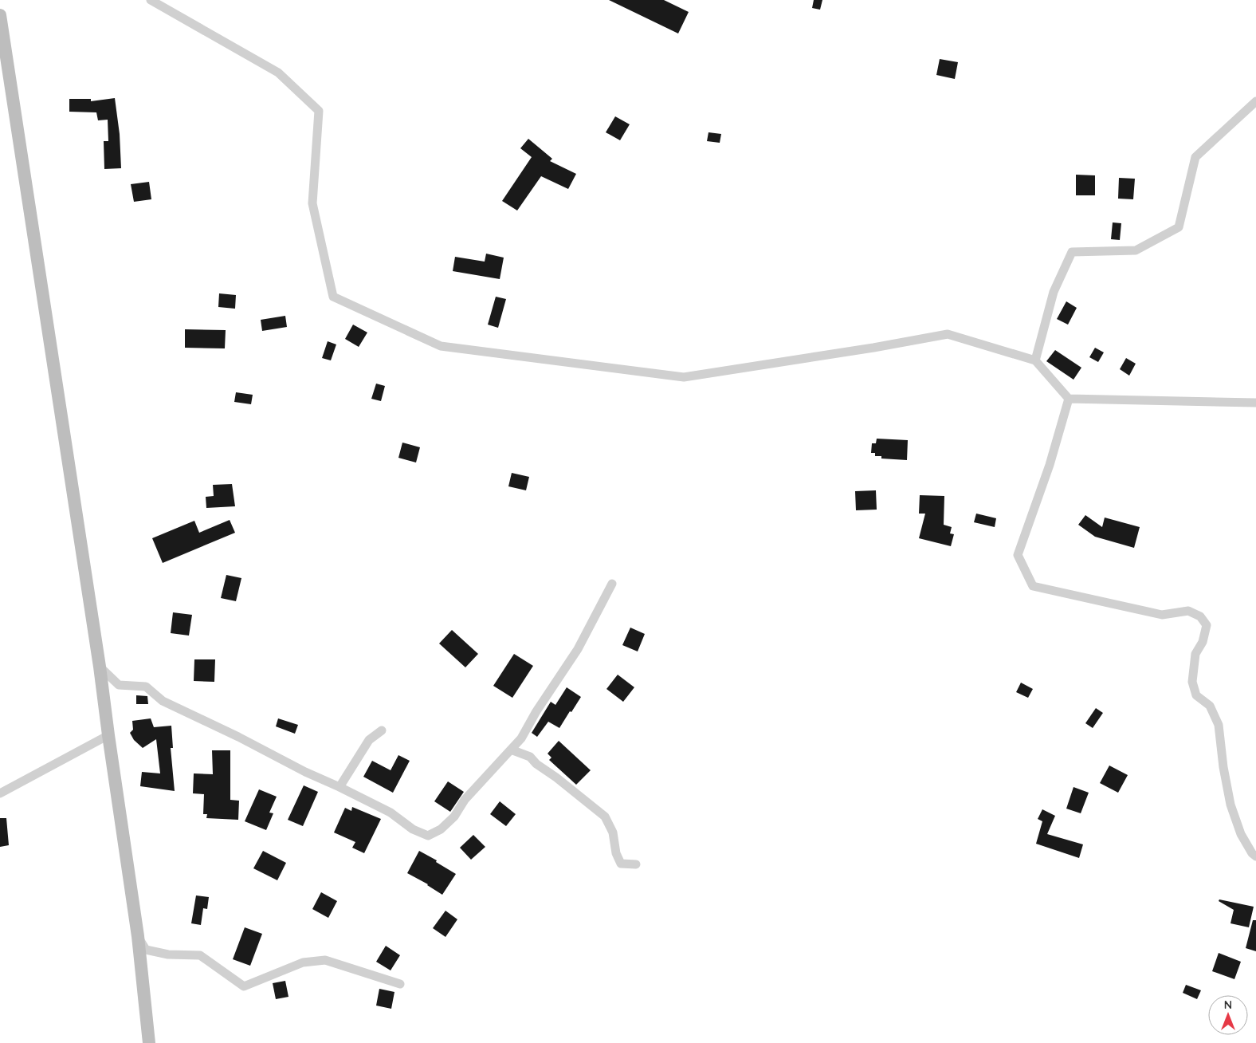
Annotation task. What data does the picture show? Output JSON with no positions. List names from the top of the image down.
{
  "north": "top"
}
